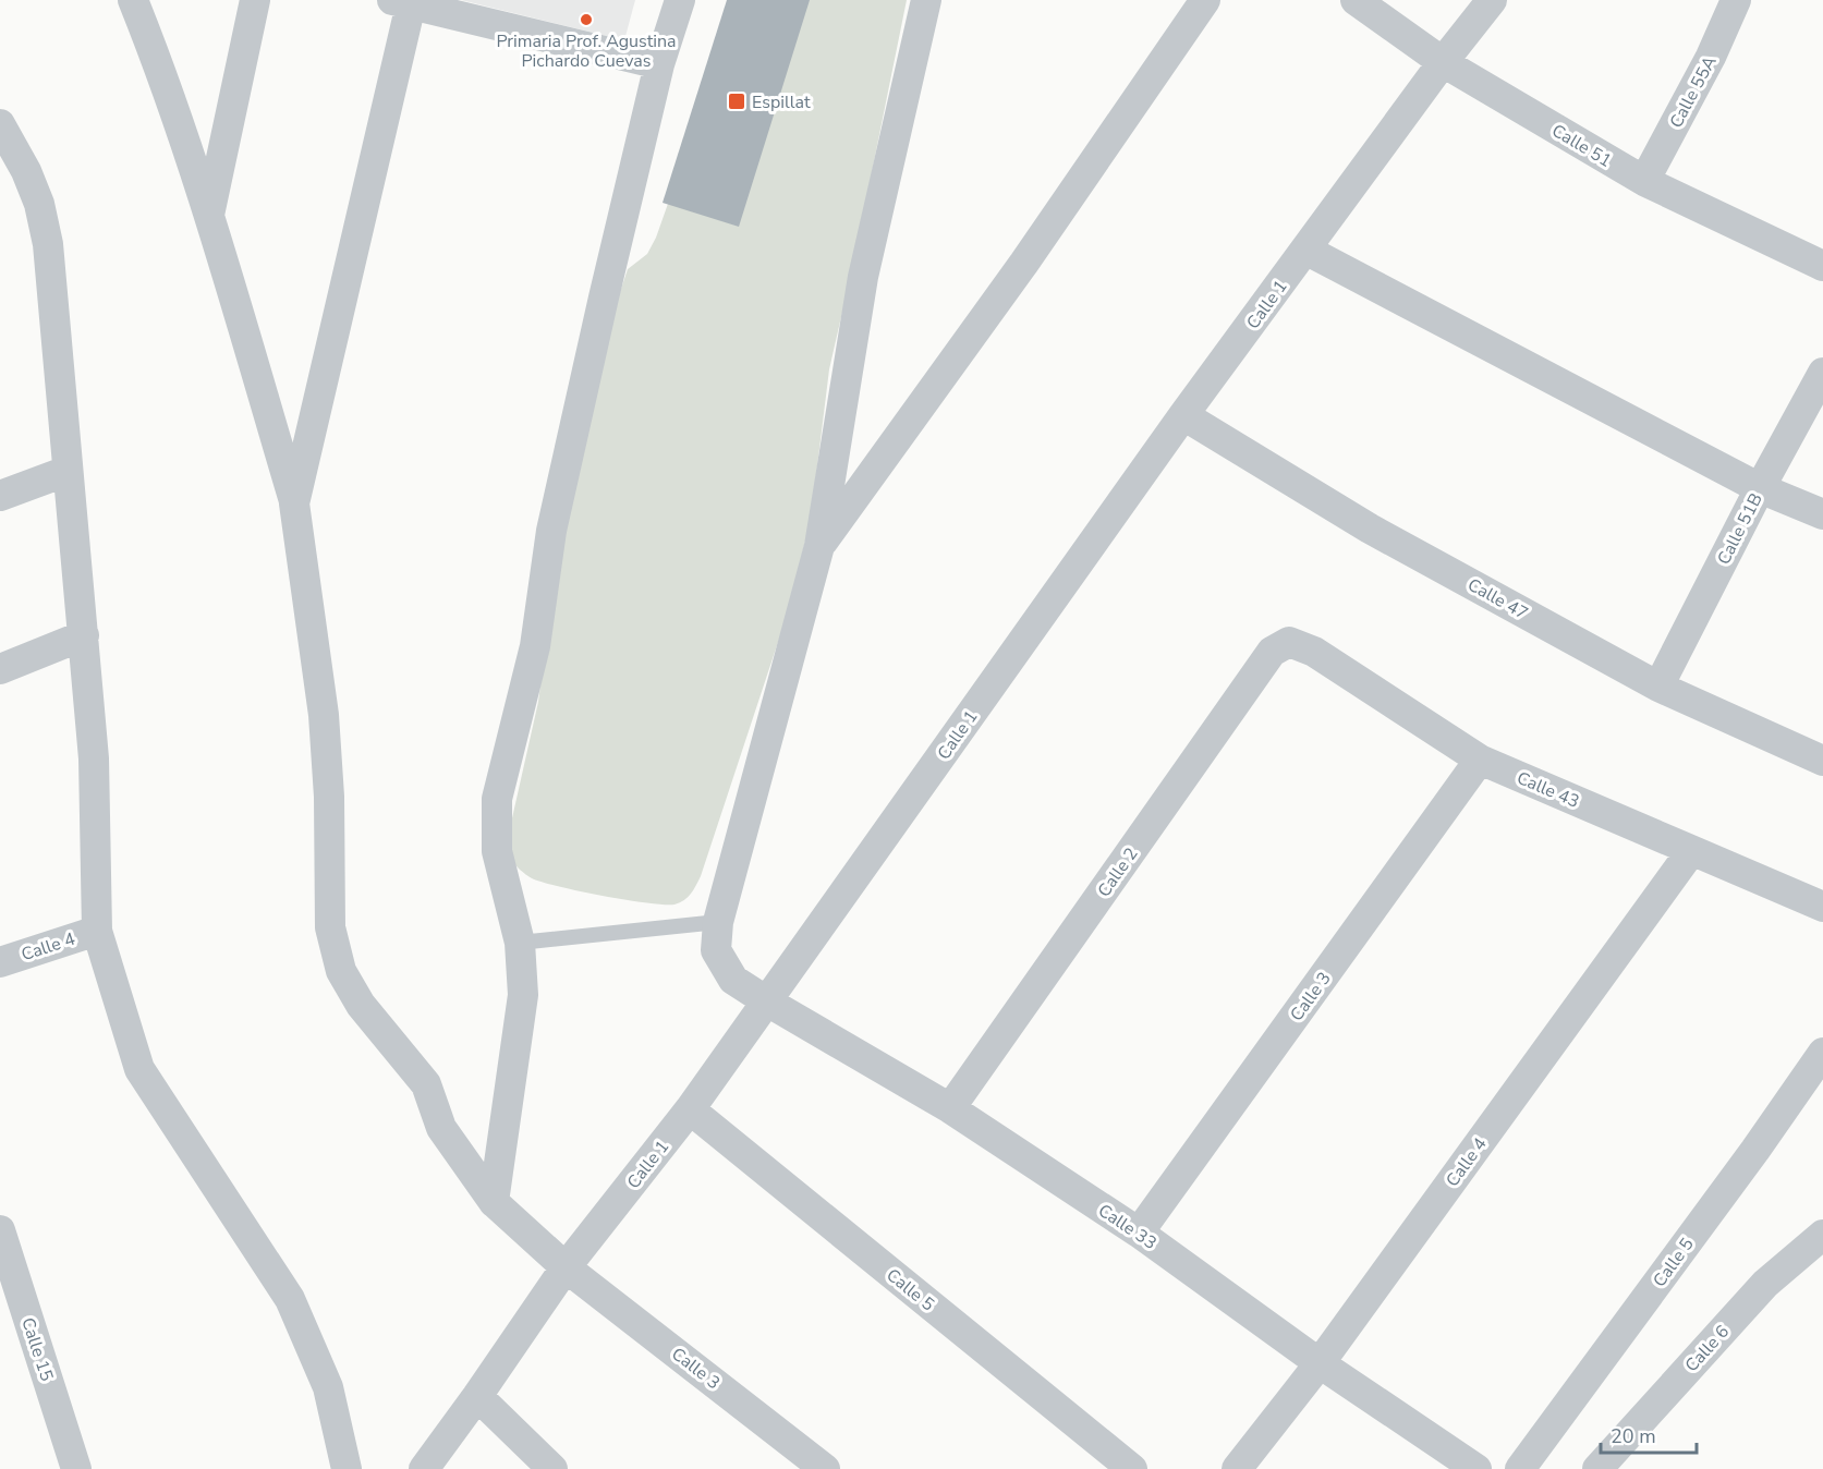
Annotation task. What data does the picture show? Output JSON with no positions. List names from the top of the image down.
{
  "streets": {
    "street": [
      "Calle 55A",
      "Calle 51",
      "Calle 1",
      "Calle 51B",
      "Calle 47",
      "Calle 43",
      "Calle 2",
      "Calle 4",
      "Calle 3",
      "Calle 33",
      "Calle 5",
      "Calle 6",
      "Calle 15"
    ]
  },
  "crossings": [
    ["Calle 55A", "Calle 51"],
    ["Calle 51", "Calle 1"],
    ["Calle 1", "Calle 47"],
    ["Calle 1", "Calle 3"],
    ["Calle 1", "Calle 33"],
    ["Calle 1", "Calle 5"],
    ["Calle 51B", "Calle 47"],
    ["Calle 43", "Calle 2"],
    ["Calle 43", "Calle 4"],
    ["Calle 43", "Calle 3"],
    ["Calle 2", "Calle 33"],
    ["Calle 4", "Calle 33"],
    ["Calle 3", "Calle 33"]
  ],
  "places": {
    "other": ["Primaria Prof. Agustina Pichardo Cuevas"],
    "transit": ["Espillat"]
  },
  "scale_bar": "20 m"
}
